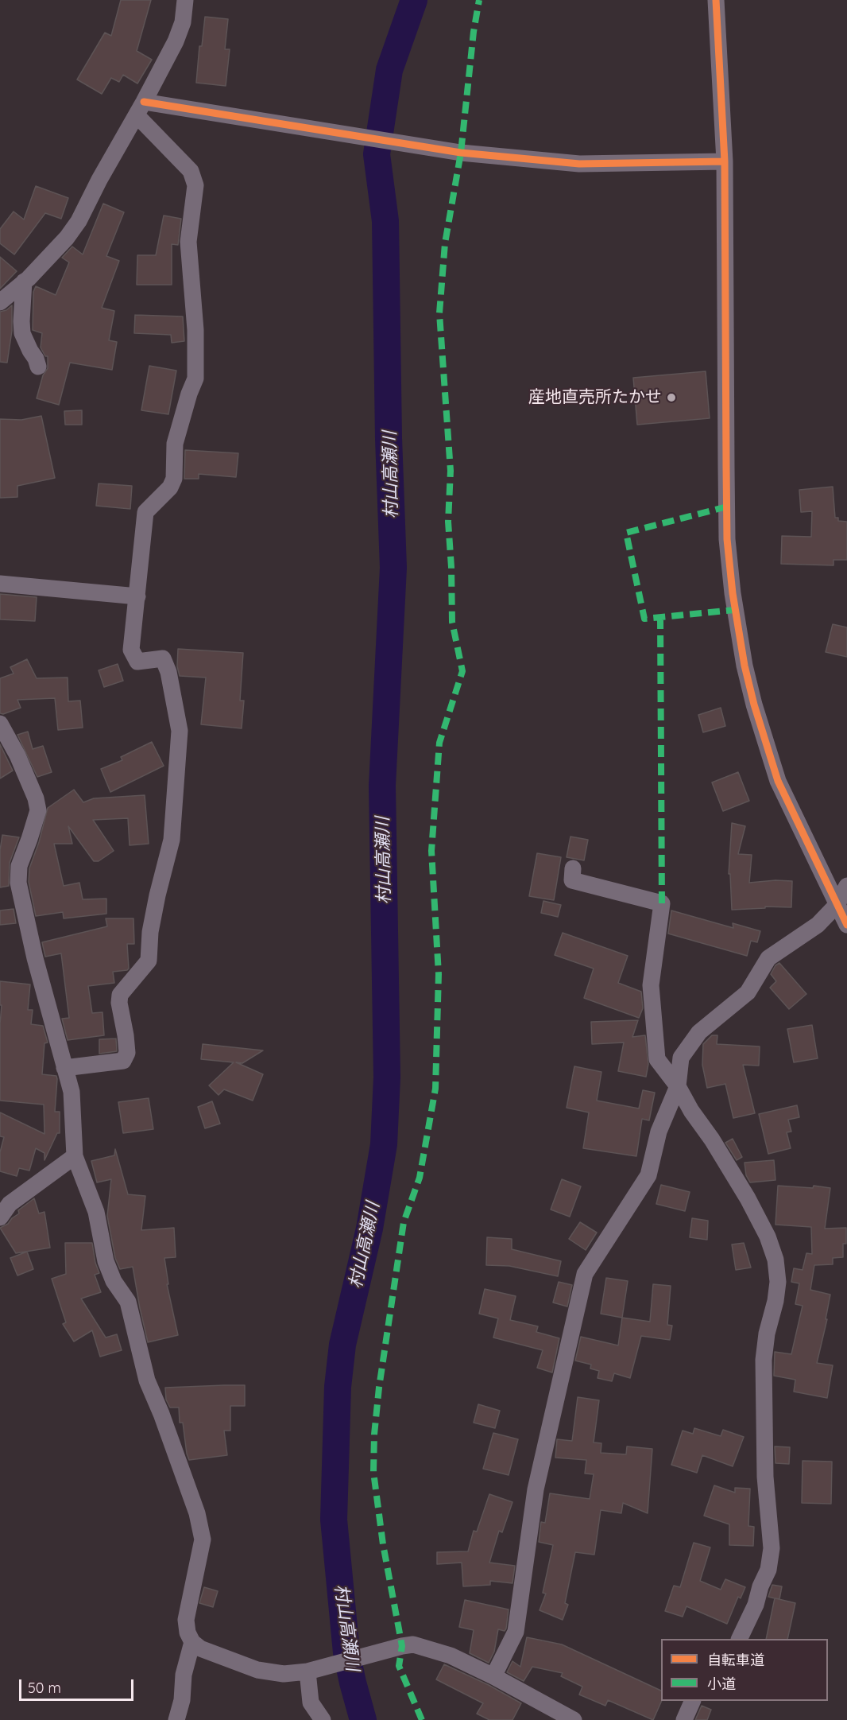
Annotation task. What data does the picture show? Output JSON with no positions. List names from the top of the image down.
{
  "water": ["村山高瀬川"],
  "places": ["産地直売所たかせ"],
  "legend": ["自転車道", "小道"],
  "scale_bar": "50 m"
}
